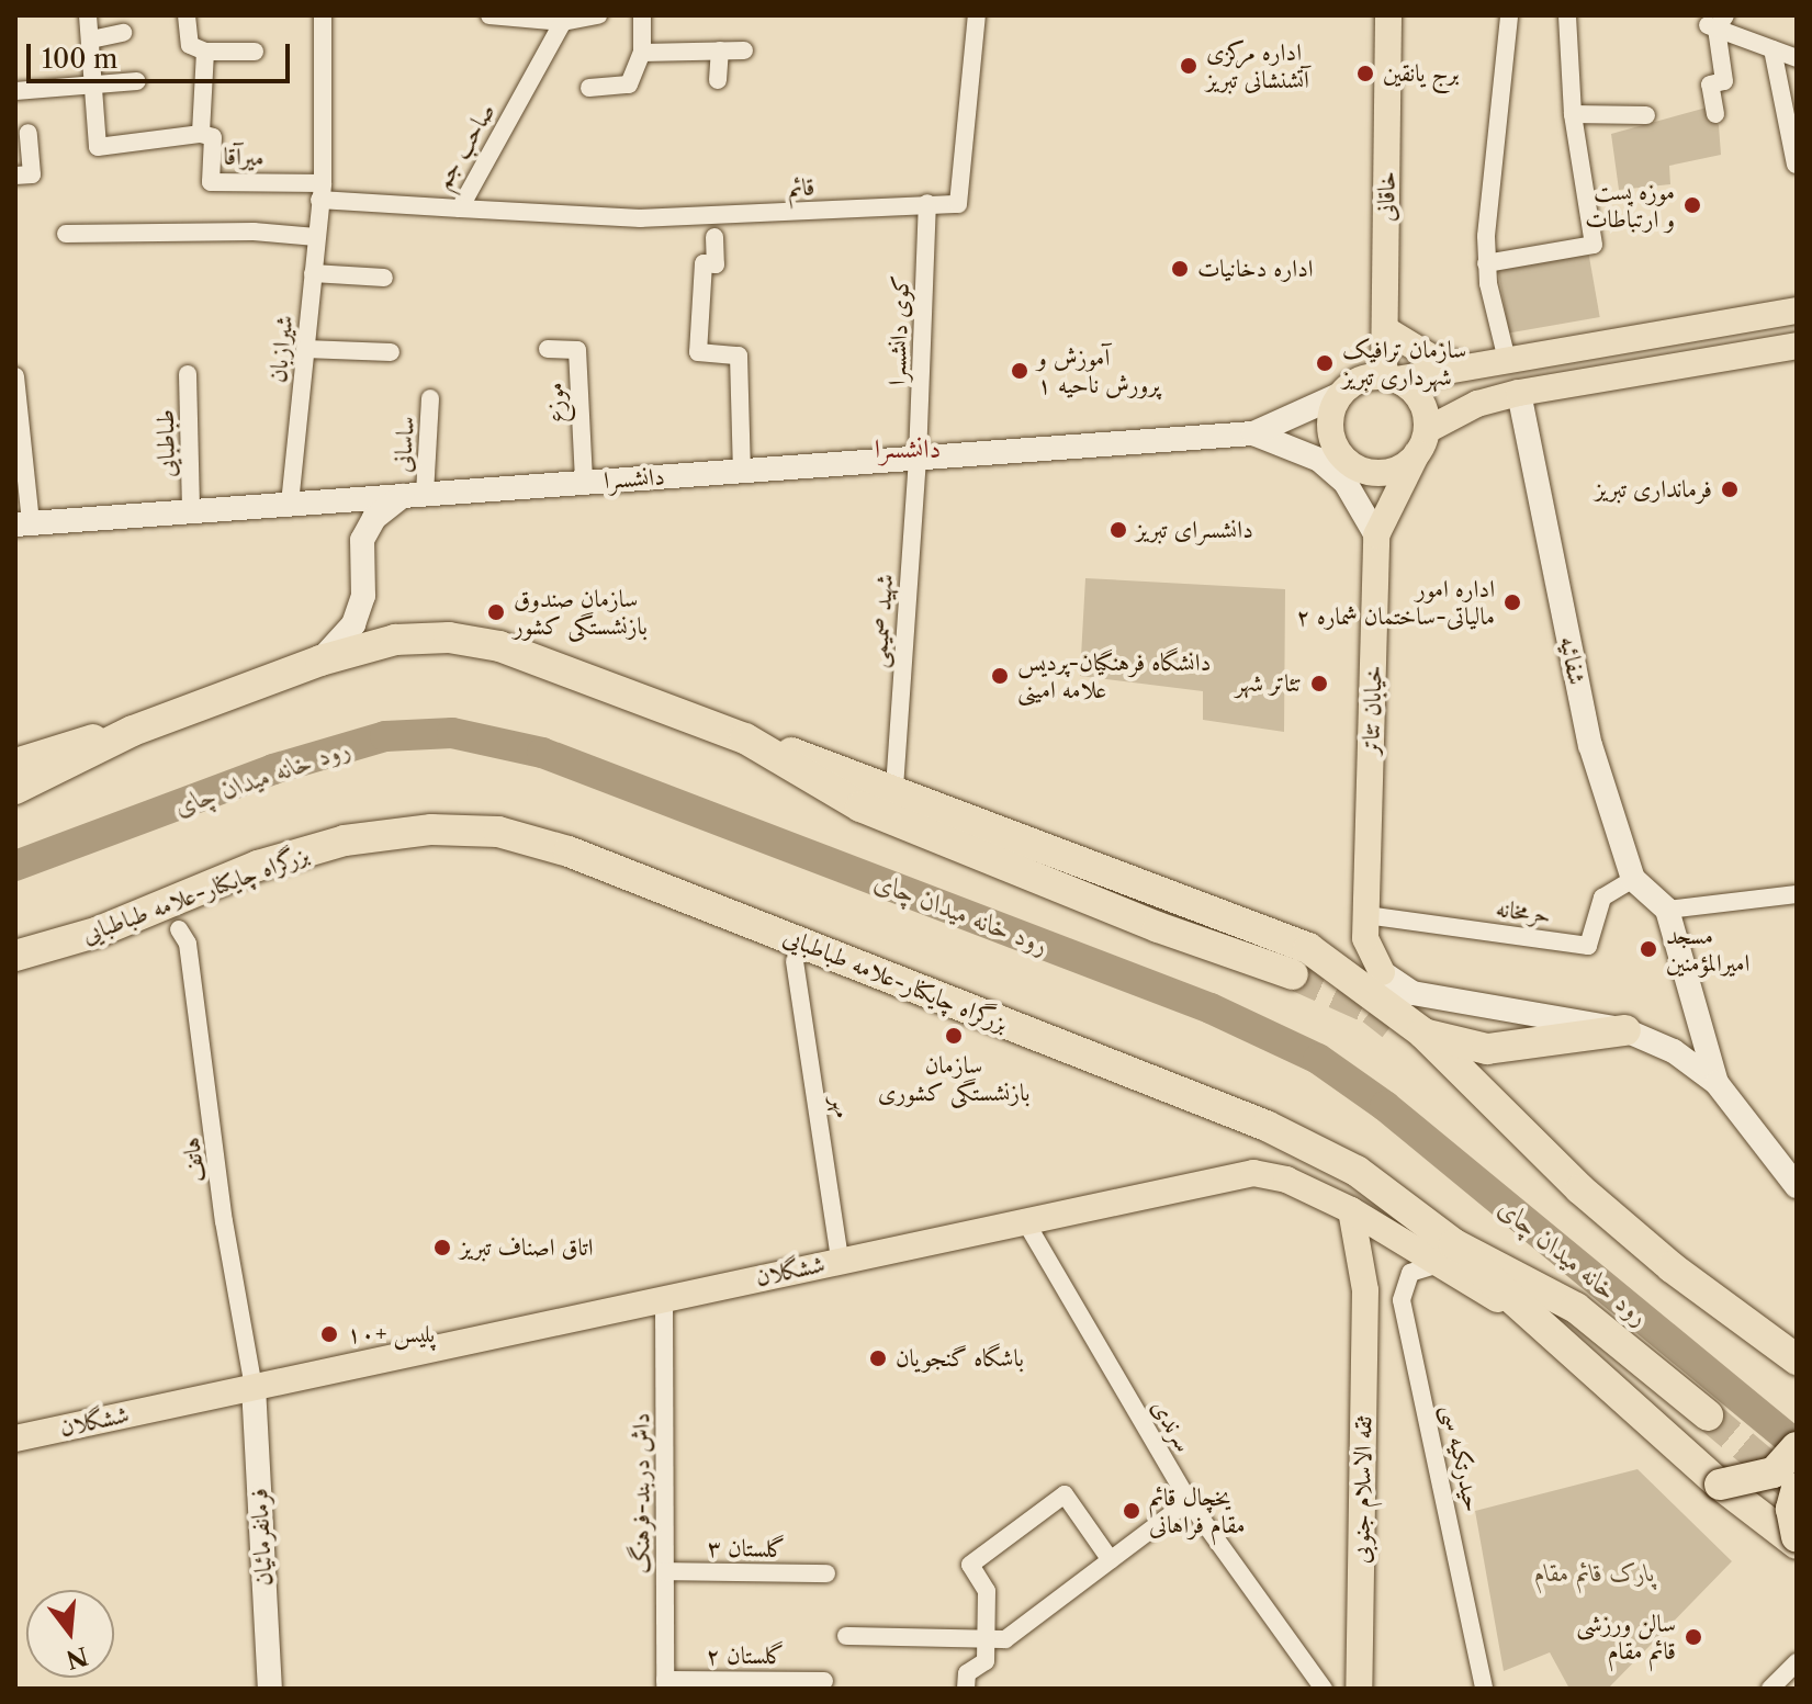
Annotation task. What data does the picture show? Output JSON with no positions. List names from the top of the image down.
{
  "streets": {
    "highway": ["بزرگراه چایکنار-علامه طباطبایی"],
    "main road": [
      "خاقانی",
      "دانشسرا",
      "شفائیه",
      "خیابان تئاتر",
      "ششگلان",
      "ثقه الاسلام جنوبی",
      "فرمانفرمائیان"
    ],
    "street": [
      "صاحب جم",
      "میرآقا",
      "قائم",
      "کوی دانشسرا",
      "شیرازبان",
      "موزع",
      "طباطبایی",
      "ساسانی",
      "شهید صمیمی",
      "حرمخانه",
      "مهر",
      "هاتف",
      "سرندی",
      "حیدرتکیه سی",
      "داش دربند-فرهنگ",
      "گلستان ۳",
      "گلستان ۲"
    ]
  },
  "crossings": [
    ["صاحب جم", "میرآقا"],
    ["صاحب جم", "قائم"],
    ["صاحب جم", "شیرازبان"],
    ["میرآقا", "شیرازبان"],
    ["قائم", "کوی دانشسرا"],
    ["خاقانی", "خیابان تئاتر"],
    ["کوی دانشسرا", "دانشسرا"],
    ["کوی دانشسرا", "شهید صمیمی"],
    ["شیرازبان", "دانشسرا"],
    ["موزع", "دانشسرا"],
    ["طباطبایی", "دانشسرا"],
    ["ساسانی", "دانشسرا"],
    ["دانشسرا", "شهید صمیمی"],
    ["شفائیه", "حرمخانه"],
    ["خیابان تئاتر", "حرمخانه"],
    ["بزرگراه چایکنار-علامه طباطبایی", "ششگلان"],
    ["بزرگراه چایکنار-علامه طباطبایی", "حیدرتکیه سی"],
    ["مهر", "ششگلان"],
    ["هاتف", "ششگلان"],
    ["هاتف", "فرمانفرمائیان"],
    ["ششگلان", "سرندی"],
    ["ششگلان", "حیدرتکیه سی"],
    ["ششگلان", "ثقه الاسلام جنوبی"],
    ["ششگلان", "داش دربند-فرهنگ"],
    ["ششگلان", "فرمانفرمائیان"],
    ["داش دربند-فرهنگ", "گلستان ۳"],
    ["داش دربند-فرهنگ", "گلستان ۲"]
  ],
  "districts": ["دانشسرا"],
  "water": ["رود خانه میدان چای"],
  "parks": ["پارک قائم مقام"],
  "places": [
    "اداره مرکزی آتشنشانی تبریز",
    "برج یانقین",
    "موزه پست و ارتباطات",
    "اداره دخانیات",
    "سازمان ترافیک شهرداری تبریز",
    "آموزش و پرورش ناحیه ۱",
    "فرمانداری تبریز",
    "دانشسرای تبریز",
    "اداره امور مالیاتی-ساختمان شماره ۲",
    "سازمان صندوق بازنشستگی کشور",
    "دانشگاه فرهنگیان-پردیس علامه امینی",
    "تئاتر شهر",
    "مسجد امیرالمؤمنین",
    "سازمان بازنشستگی کشوری",
    "اتاق اصناف تبریز",
    "پلیس +۱۰",
    "باشگاه گنجویان",
    "یخچال قائم مقام فراهانی",
    "سالن ورزشی قائم مقام"
  ],
  "scale_bar": "100 m",
  "north": "bottom"
}
